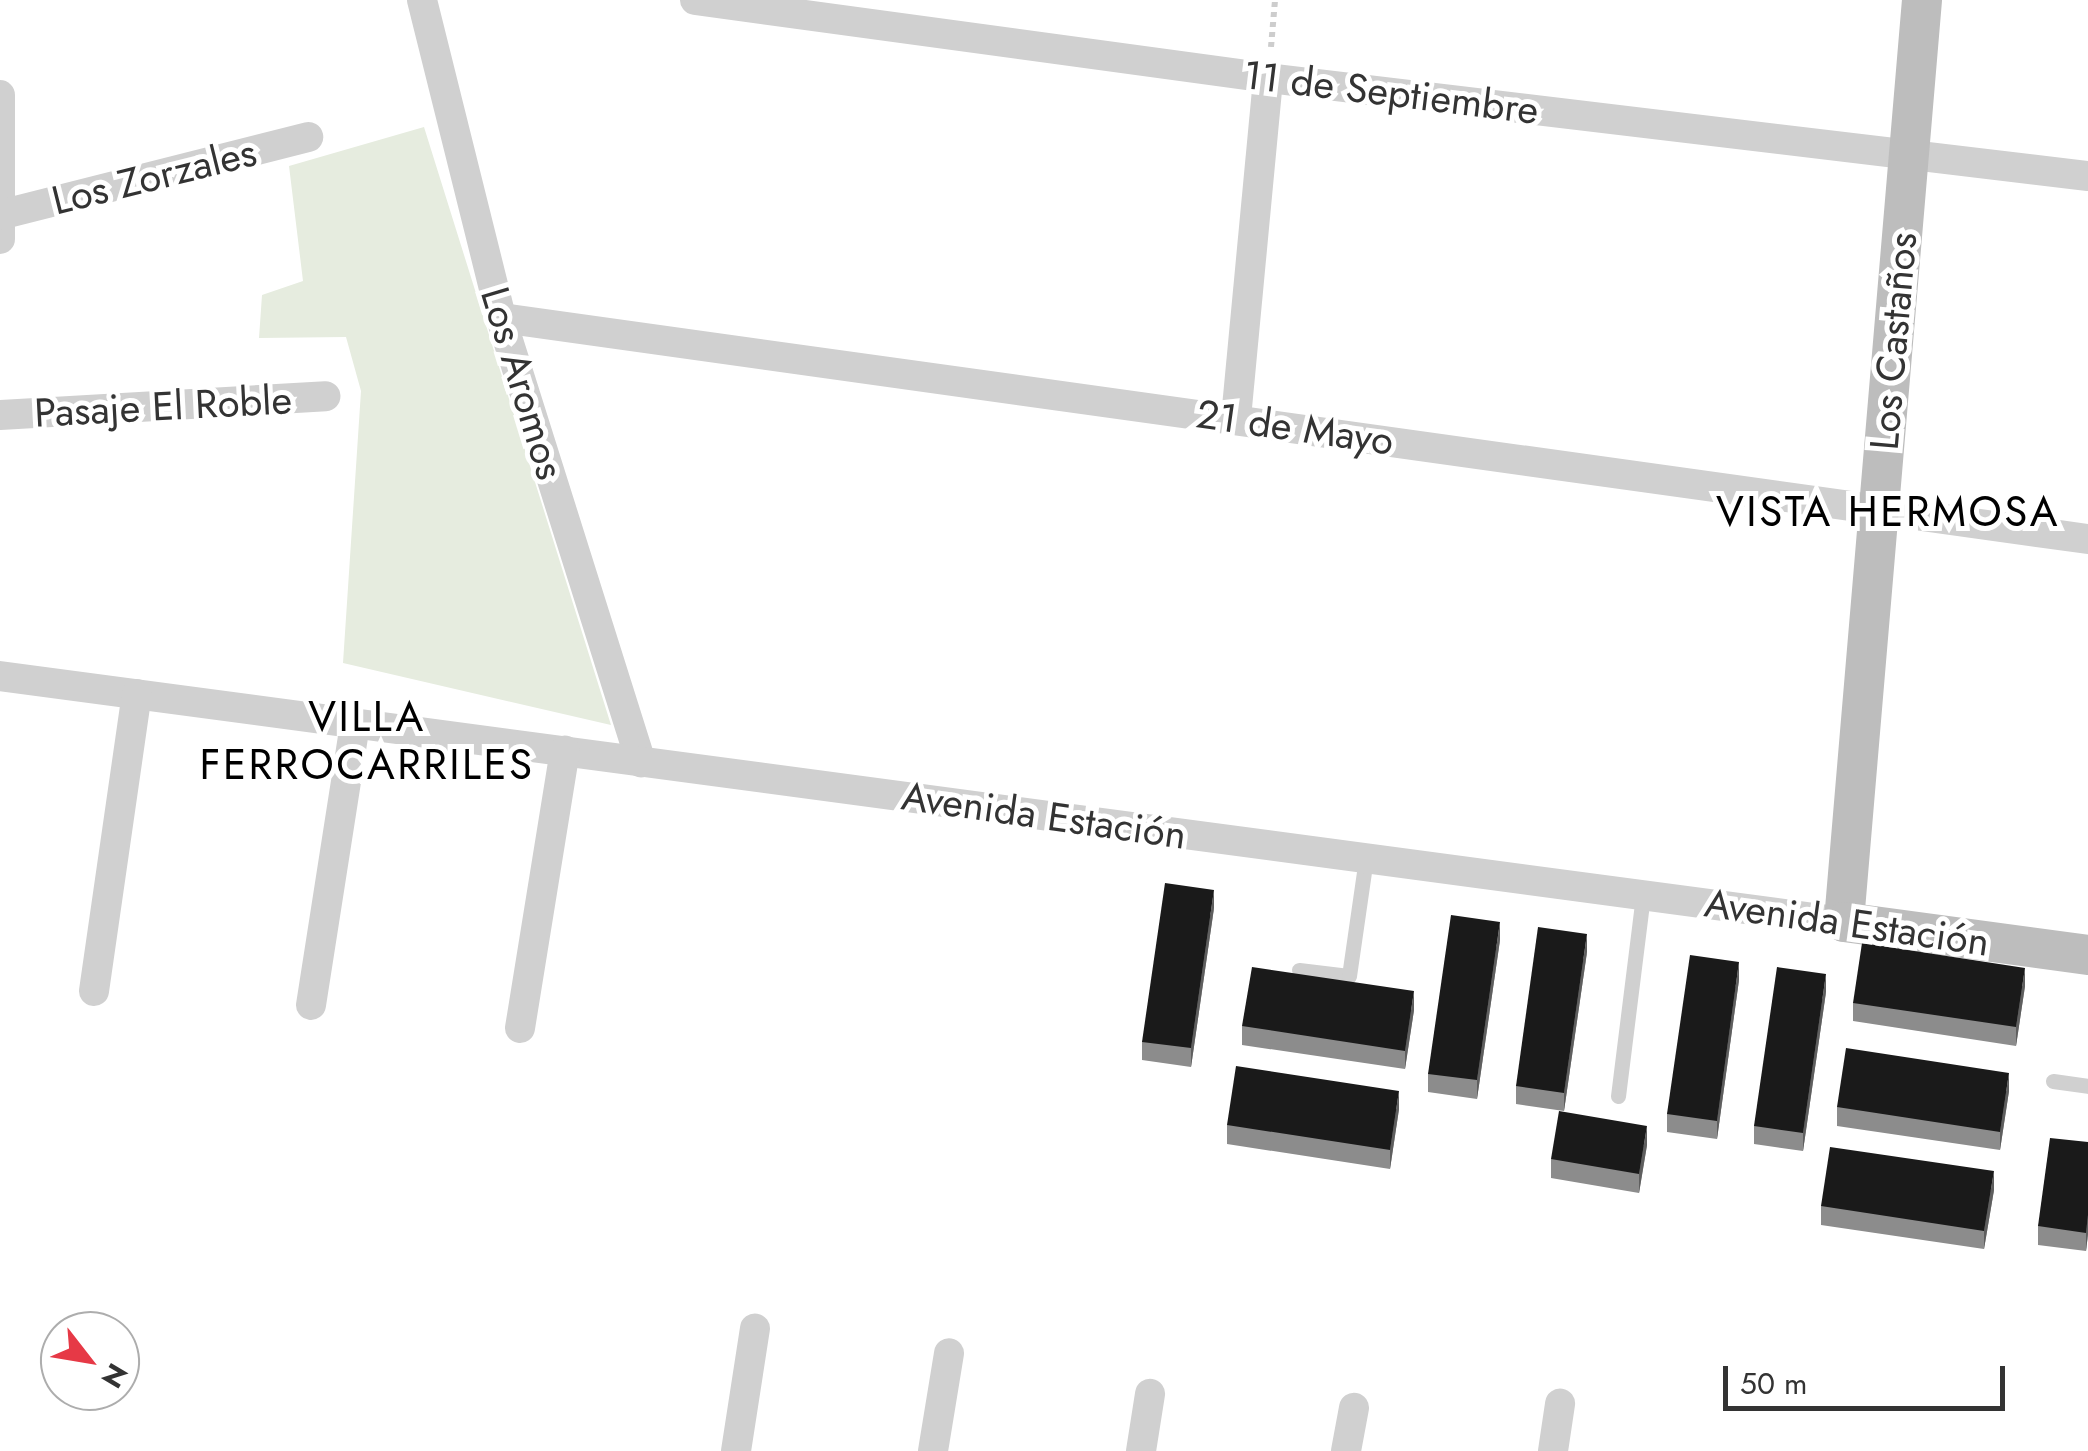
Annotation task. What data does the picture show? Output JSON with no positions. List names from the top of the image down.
{
  "streets": {
    "street": [
      "11 de Septiembre",
      "Los Zorzales",
      "Los Castaños",
      "Los Aromos",
      "Pasaje El Roble",
      "21 de Mayo",
      "Avenida Estación"
    ]
  },
  "crossings": [
    ["11 de Septiembre", "Los Castaños"],
    ["Los Castaños", "21 de Mayo"],
    ["Los Castaños", "Avenida Estación"],
    ["Los Aromos", "21 de Mayo"],
    ["Los Aromos", "Avenida Estación"]
  ],
  "districts": ["VISTA HERMOSA", "VILLA FERROCARRILES"],
  "scale_bar": "50 m",
  "north": "bottom right"
}
